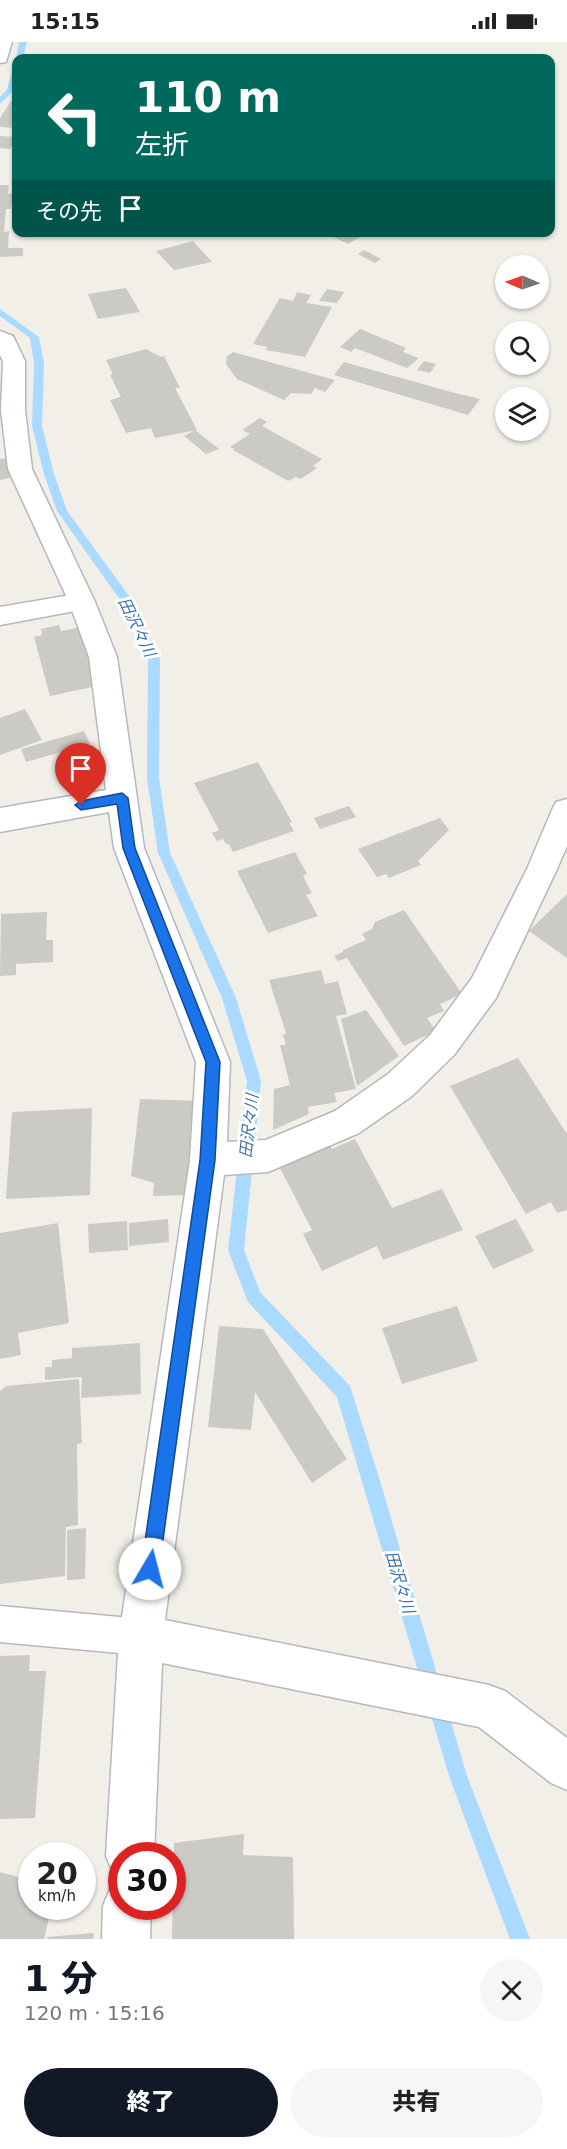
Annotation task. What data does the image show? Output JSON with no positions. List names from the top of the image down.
{
  "water": ["田沢々川"],
  "north": "left",
  "page": {
    "status": "15:15",
    "turn": ["110 m", "左折"],
    "then": "その先",
    "speed": "20 km/h",
    "limit": "30",
    "heading": ["1 分", "120 m · 15:16"],
    "buttons": ["終了", "共有"]
  }
}
